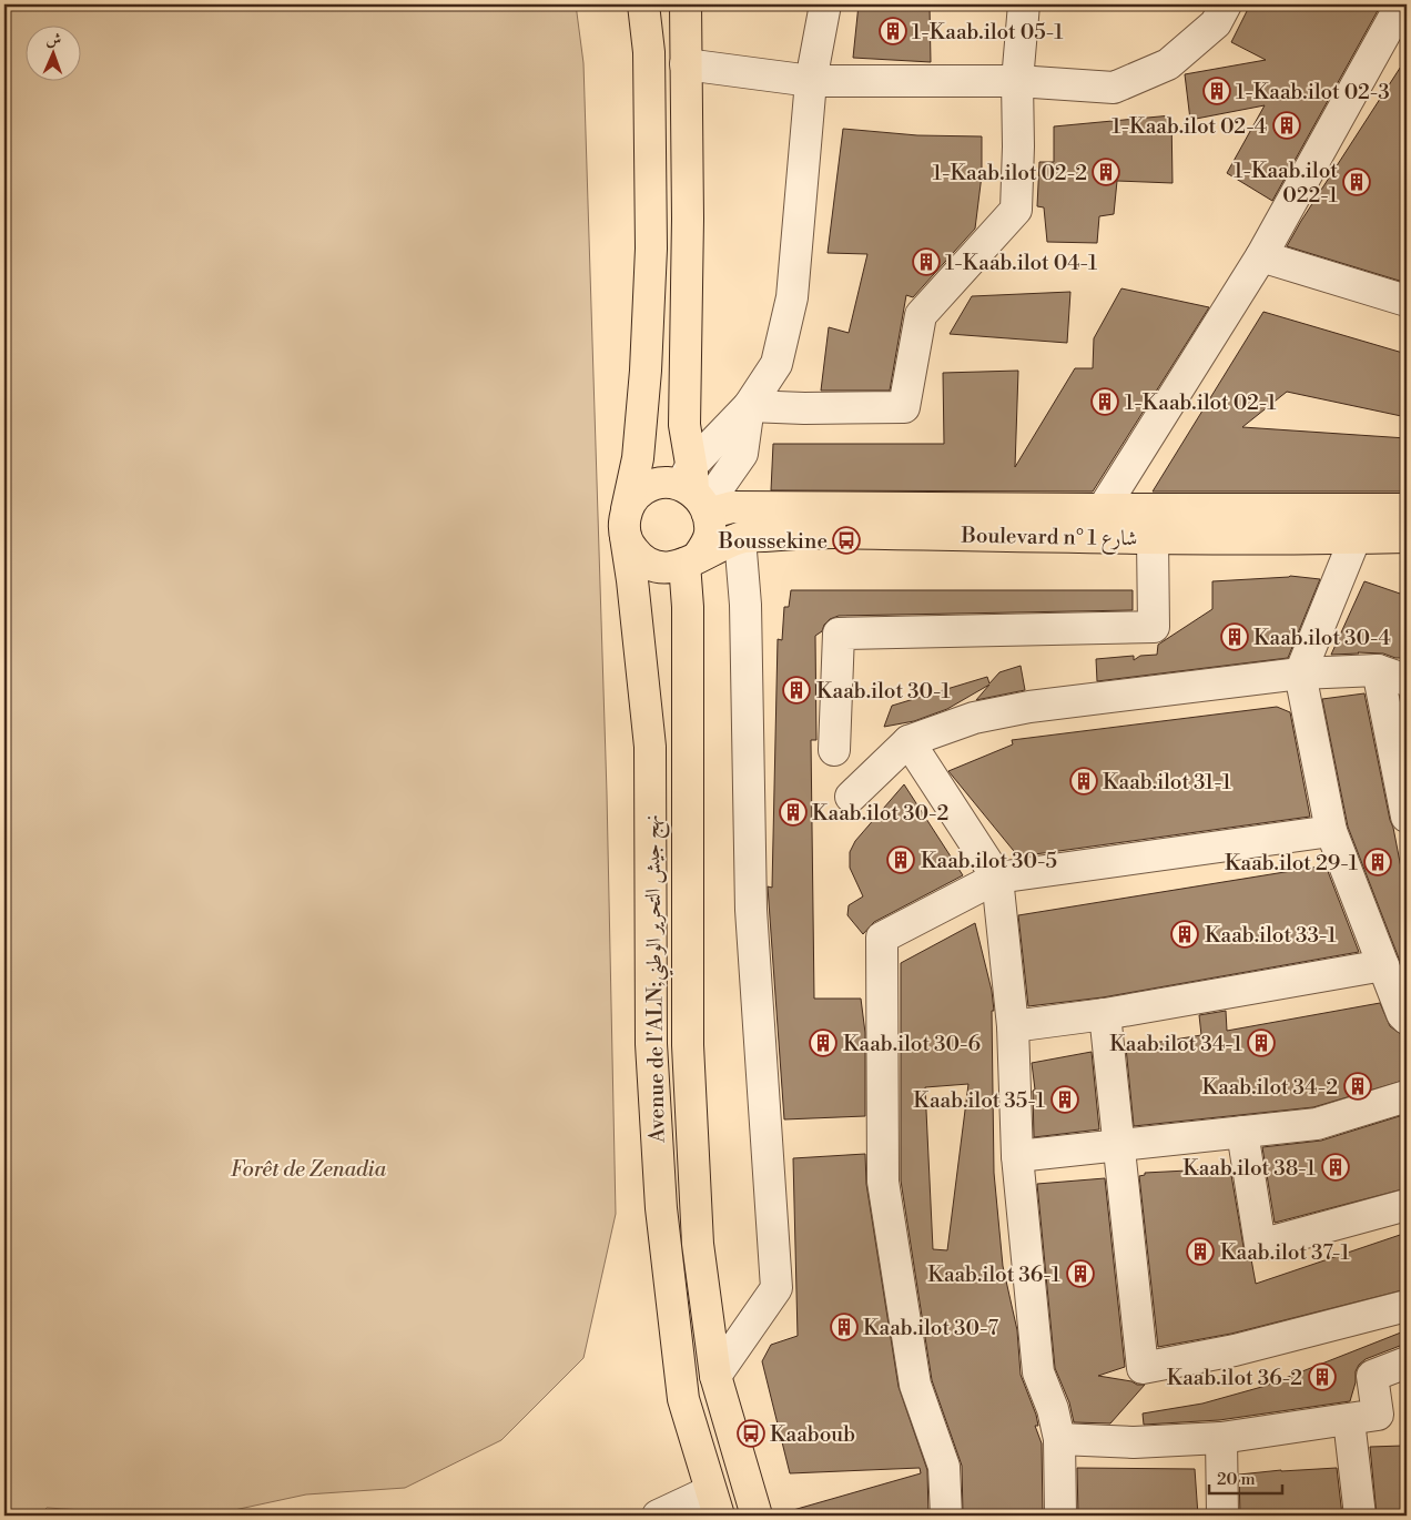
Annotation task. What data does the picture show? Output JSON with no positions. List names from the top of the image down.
{
  "streets": {
    "main road": ["Boulevard n° شارع 1", "Avenue de l'ALN;نهج جيش التحرير الوطني"]
  },
  "crossings": [
    ["Boulevard n° شارع 1", "Avenue de l'ALN;نهج جيش التحرير الوطني"]
  ],
  "parks": ["Forêt de Zenadia"],
  "places": {
    "building": [
      "1-Kaab.ilot 05-1",
      "1-Kaab.ilot 02-3",
      "1-Kaab.ilot 02-4",
      "1-Kaab.ilot 02-2",
      "1-Kaab.ilot 022-1",
      "1-Kaab.ilot 04-1",
      "1-Kaab.ilot 02-1",
      "Kaab.ilot 30-4",
      "Kaab.ilot 30-1",
      "Kaab.ilot 31-1",
      "Kaab.ilot 30-2",
      "Kaab.ilot 30-5",
      "Kaab.ilot 29-1",
      "Kaab.ilot 33-1",
      "Kaab.ilot 30-6",
      "Kaab.ilot 34-1",
      "Kaab.ilot 34-2",
      "Kaab.ilot 35-1",
      "Kaab.ilot 38-1",
      "Kaab.ilot 37-1",
      "Kaab.ilot 36-1",
      "Kaab.ilot 30-7",
      "Kaab.ilot 36-2"
    ],
    "bus stop": ["Boussekine", "Kaaboub"]
  },
  "scale_bar": "20 m",
  "north": "top"
}
